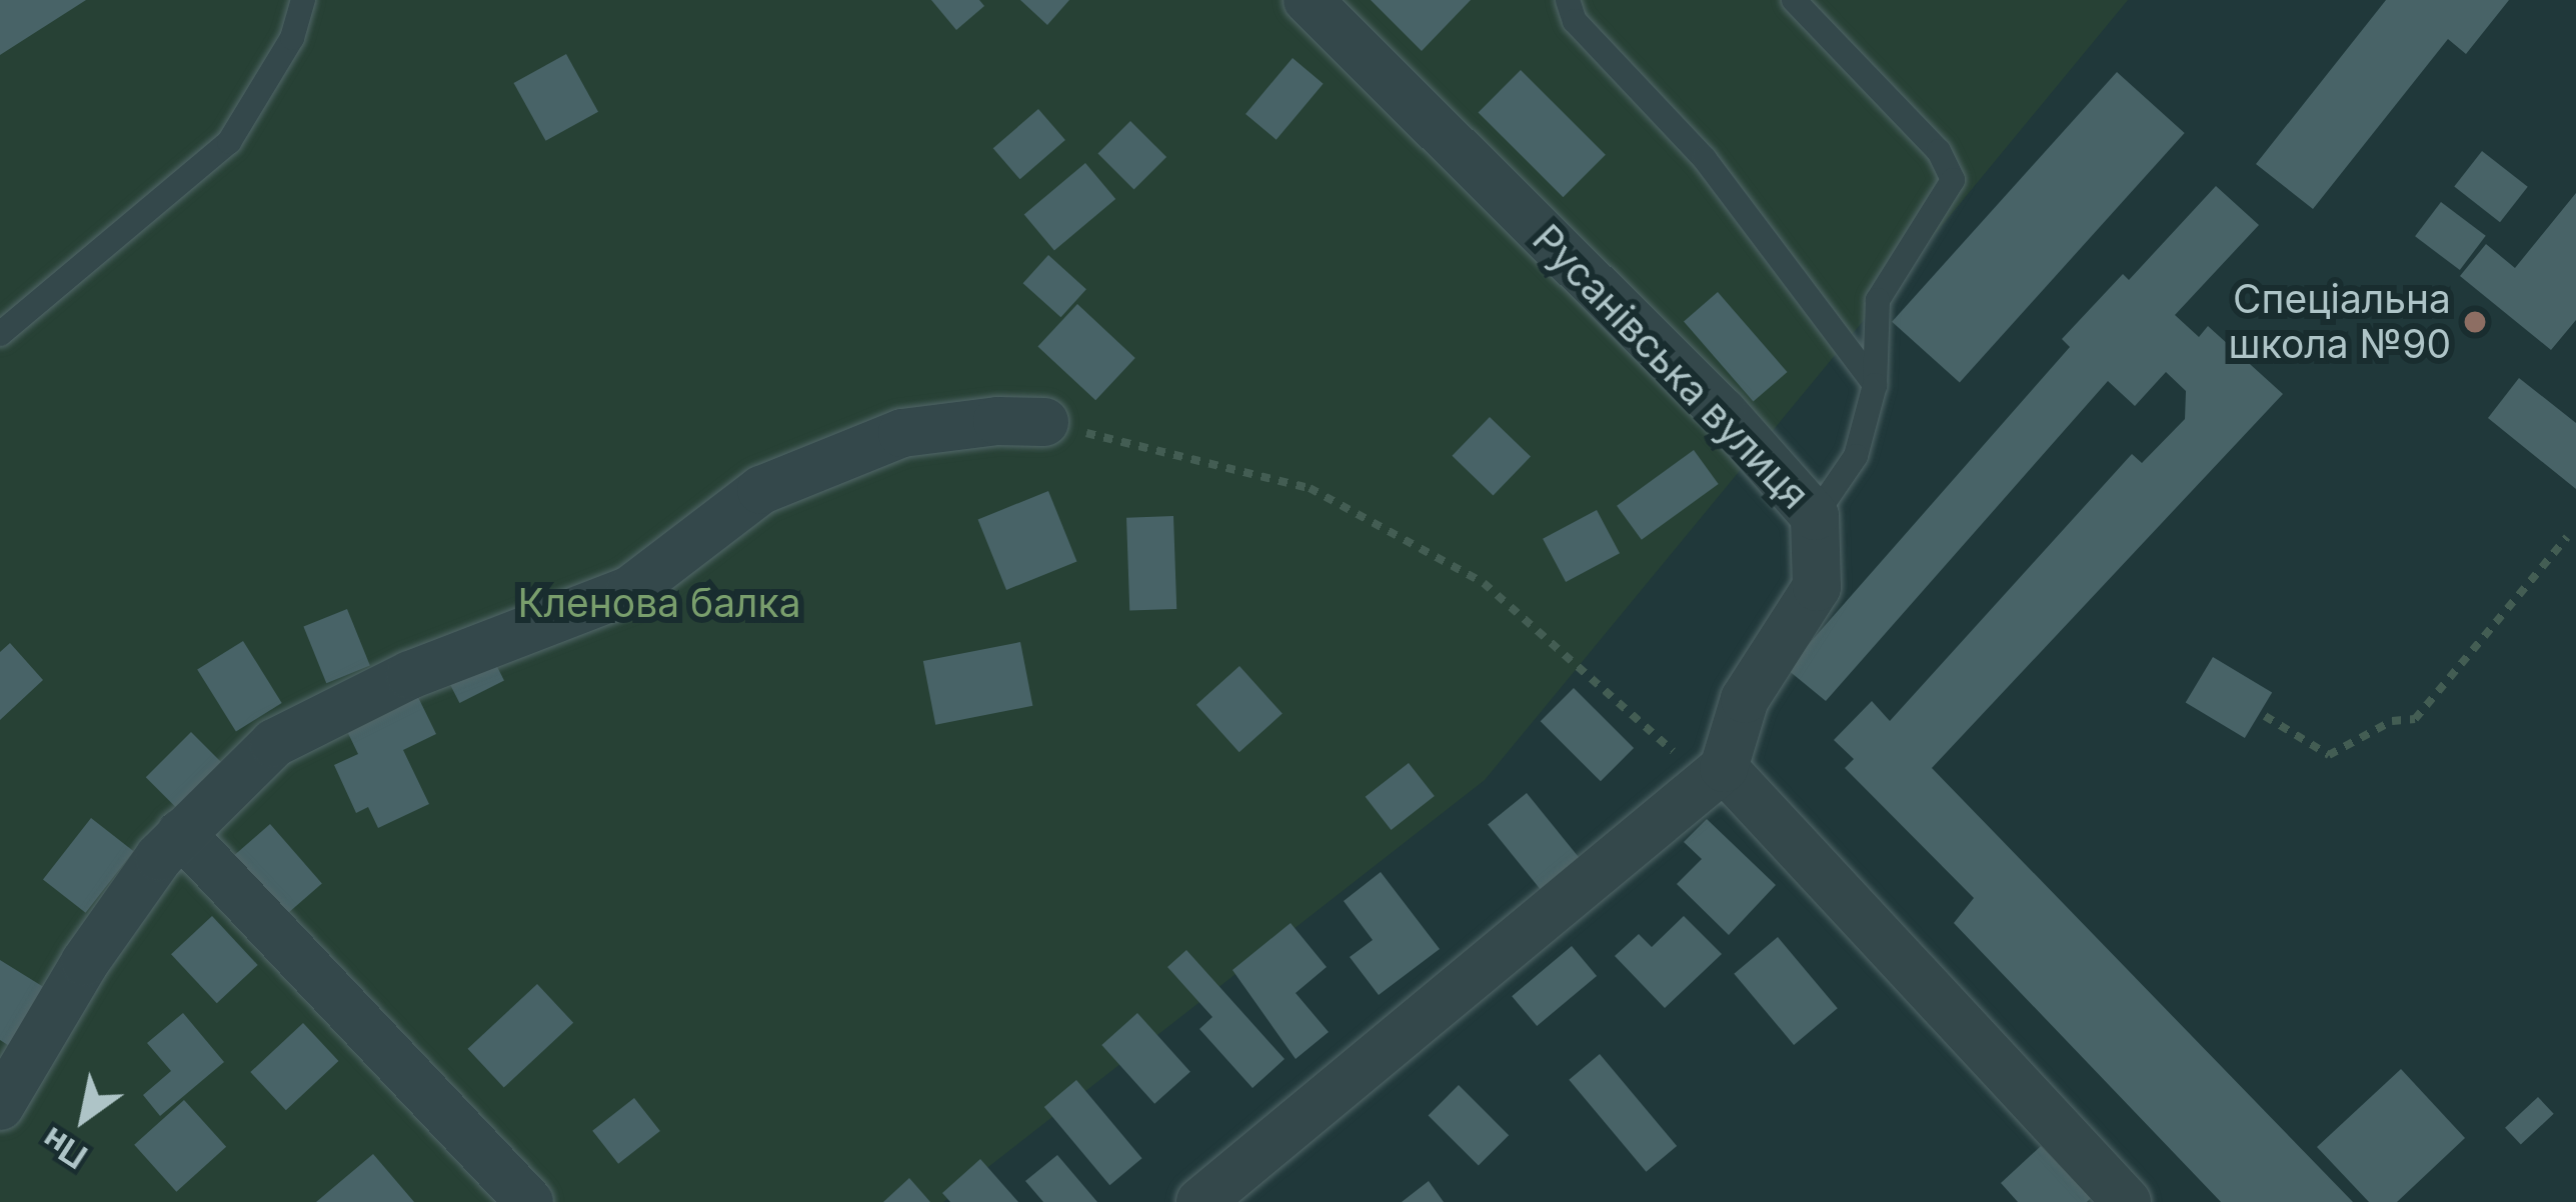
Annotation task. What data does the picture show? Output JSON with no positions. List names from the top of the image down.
{
  "streets": {
    "street": ["Русанівська вулиця"]
  },
  "parks": ["Кленова балка"],
  "places": ["Спеціальна школа №90"],
  "north": "bottom left"
}
